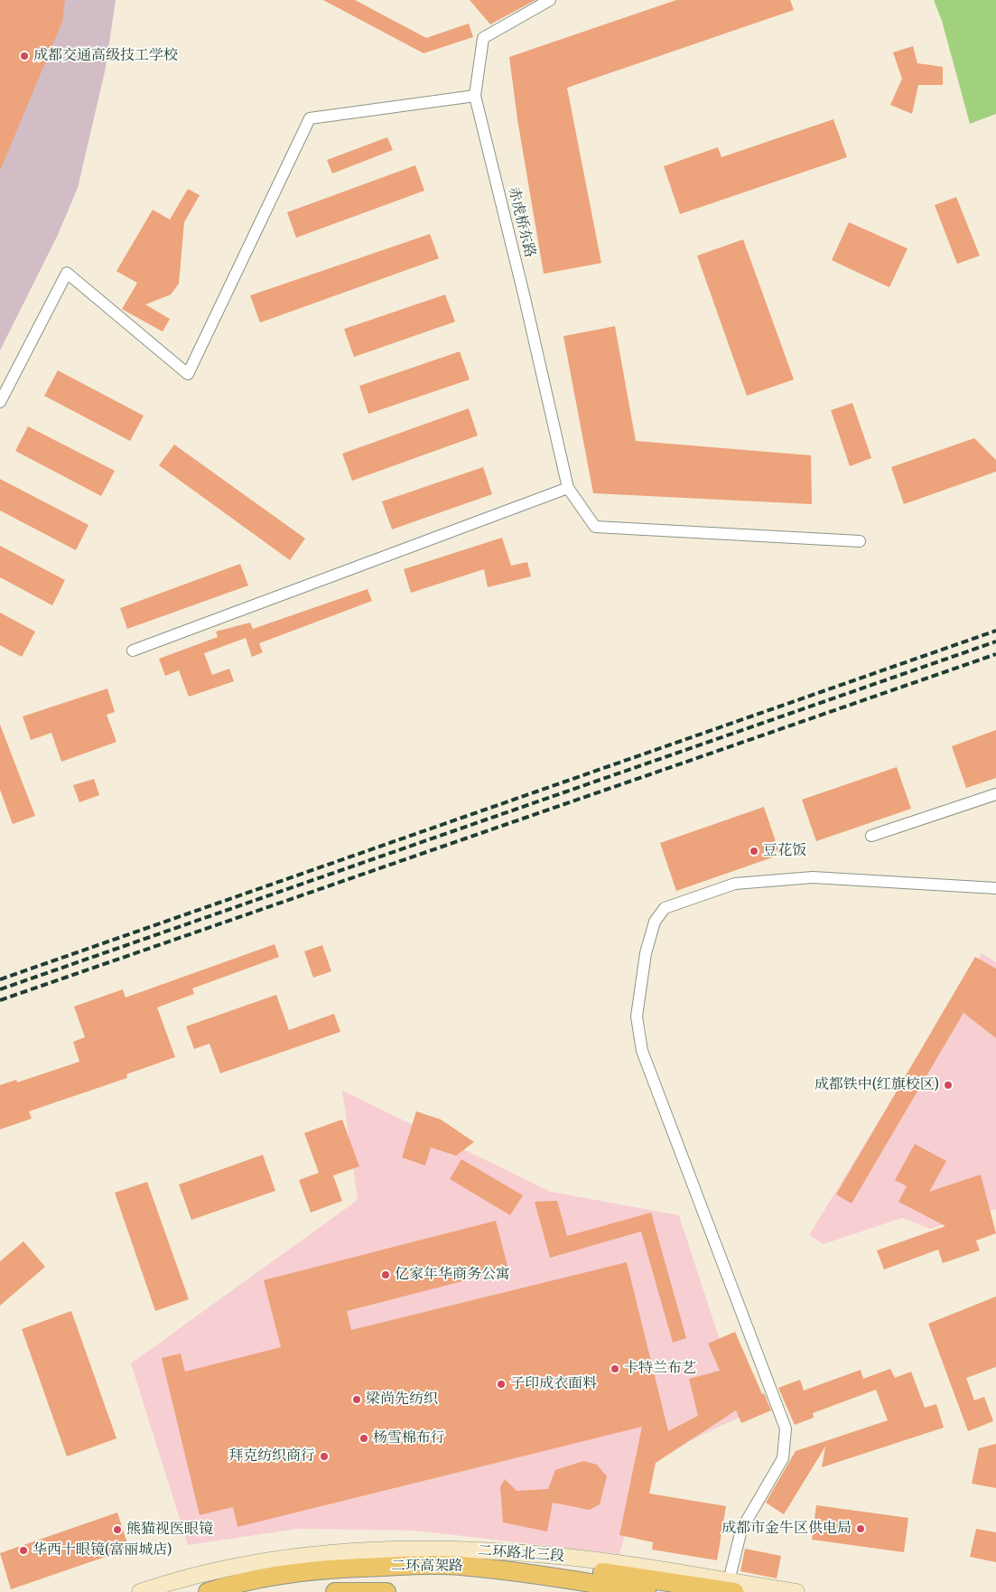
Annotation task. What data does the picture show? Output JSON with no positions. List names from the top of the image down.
{
  "streets": {
    "highway": ["二环高架路"],
    "main road": ["二环路北三段"],
    "street": ["赤虎桥东路"]
  },
  "places": [
    "成都交通高级技工学校",
    "豆花饭",
    "成都铁中(红旗校区)",
    "亿家年华商务公寓",
    "卡特兰布艺",
    "子印成衣面料",
    "梁尚先纺织",
    "杨雪棉布行",
    "拜克纺织商行",
    "成都市金牛区供电局",
    "熊猫视医眼镜",
    "华西十眼镜(富丽城店)"
  ]
}
